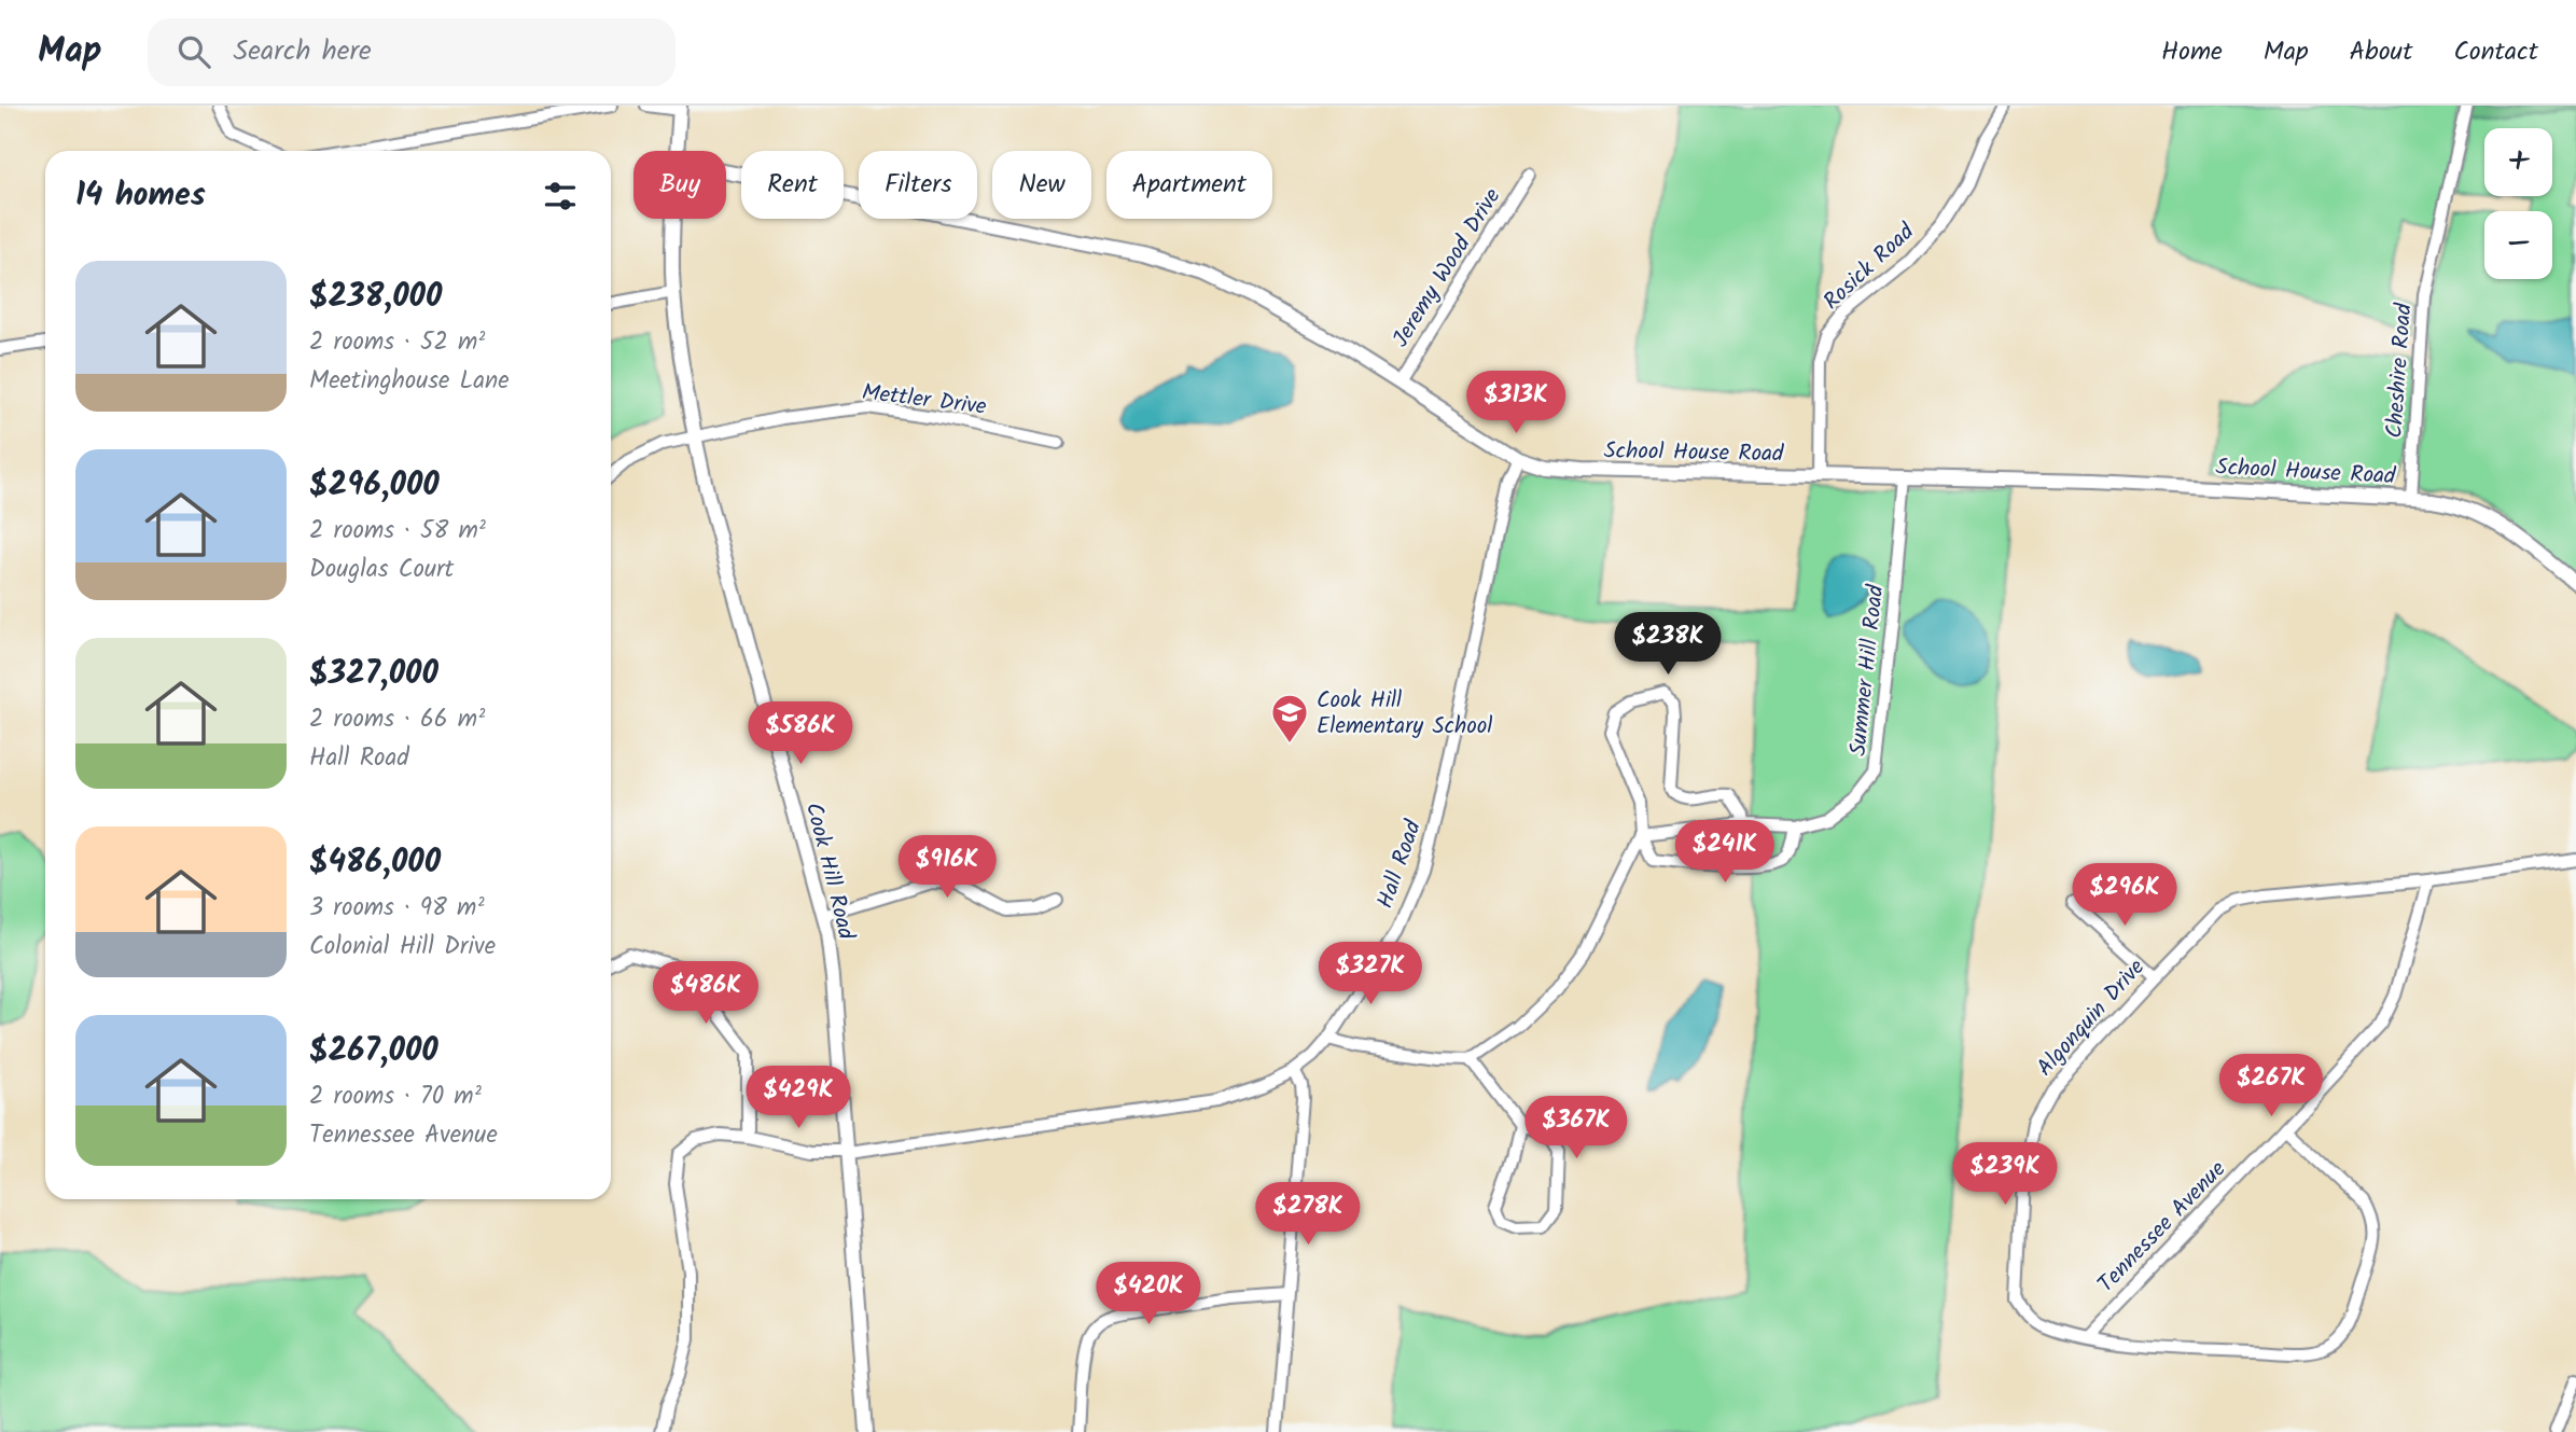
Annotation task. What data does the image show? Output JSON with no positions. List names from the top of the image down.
{
  "streets": {
    "street": [
      "Rosick Road",
      "Jeremy Wood Drive",
      "Cheshire Road",
      "Mettler Drive",
      "School House Road",
      "Summer Hill Road",
      "Hall Road",
      "Cook Hill Road",
      "Algonquin Drive",
      "Tennessee Avenue"
    ]
  },
  "crossings": [
    ["Rosick Road", "School House Road"],
    ["Jeremy Wood Drive", "School House Road"],
    ["Cheshire Road", "School House Road"],
    ["Mettler Drive", "Cook Hill Road"],
    ["School House Road", "Summer Hill Road"],
    ["School House Road", "Hall Road"],
    ["Hall Road", "Cook Hill Road"],
    ["Algonquin Drive", "Tennessee Avenue"]
  ],
  "places": {
    "school or university": ["Cook Hill Elementary School"]
  },
  "page": {
    "header": "Map",
    "search": "Search here",
    "nav": [
      "Home",
      "Map",
      "About",
      "Contact"
    ],
    "map_buttons": ["+", "−"],
    "chip": [
      "Buy",
      "Rent",
      "Filters",
      "New",
      "Apartment"
    ],
    "heading": "14 homes",
    "list": [
      {
        "name": "$238,000",
        "note": "2 rooms · 52 m² · Meetinghouse Lane"
      },
      {
        "name": "$296,000",
        "note": "2 rooms · 58 m² · Douglas Court"
      },
      {
        "name": "$327,000",
        "note": "2 rooms · 66 m² · Hall Road"
      },
      {
        "name": "$486,000",
        "note": "3 rooms · 98 m² · Colonial Hill Drive"
      },
      {
        "name": "$267,000",
        "note": "2 rooms · 70 m² · Tennessee Avenue"
      }
    ],
    "price": [
      "$313K",
      "$238K",
      "$586K",
      "$241K",
      "$916K",
      "$296K",
      "$327K",
      "$486K",
      "$267K",
      "$429K",
      "$367K",
      "$239K",
      "$278K",
      "$420K"
    ]
  }
}
